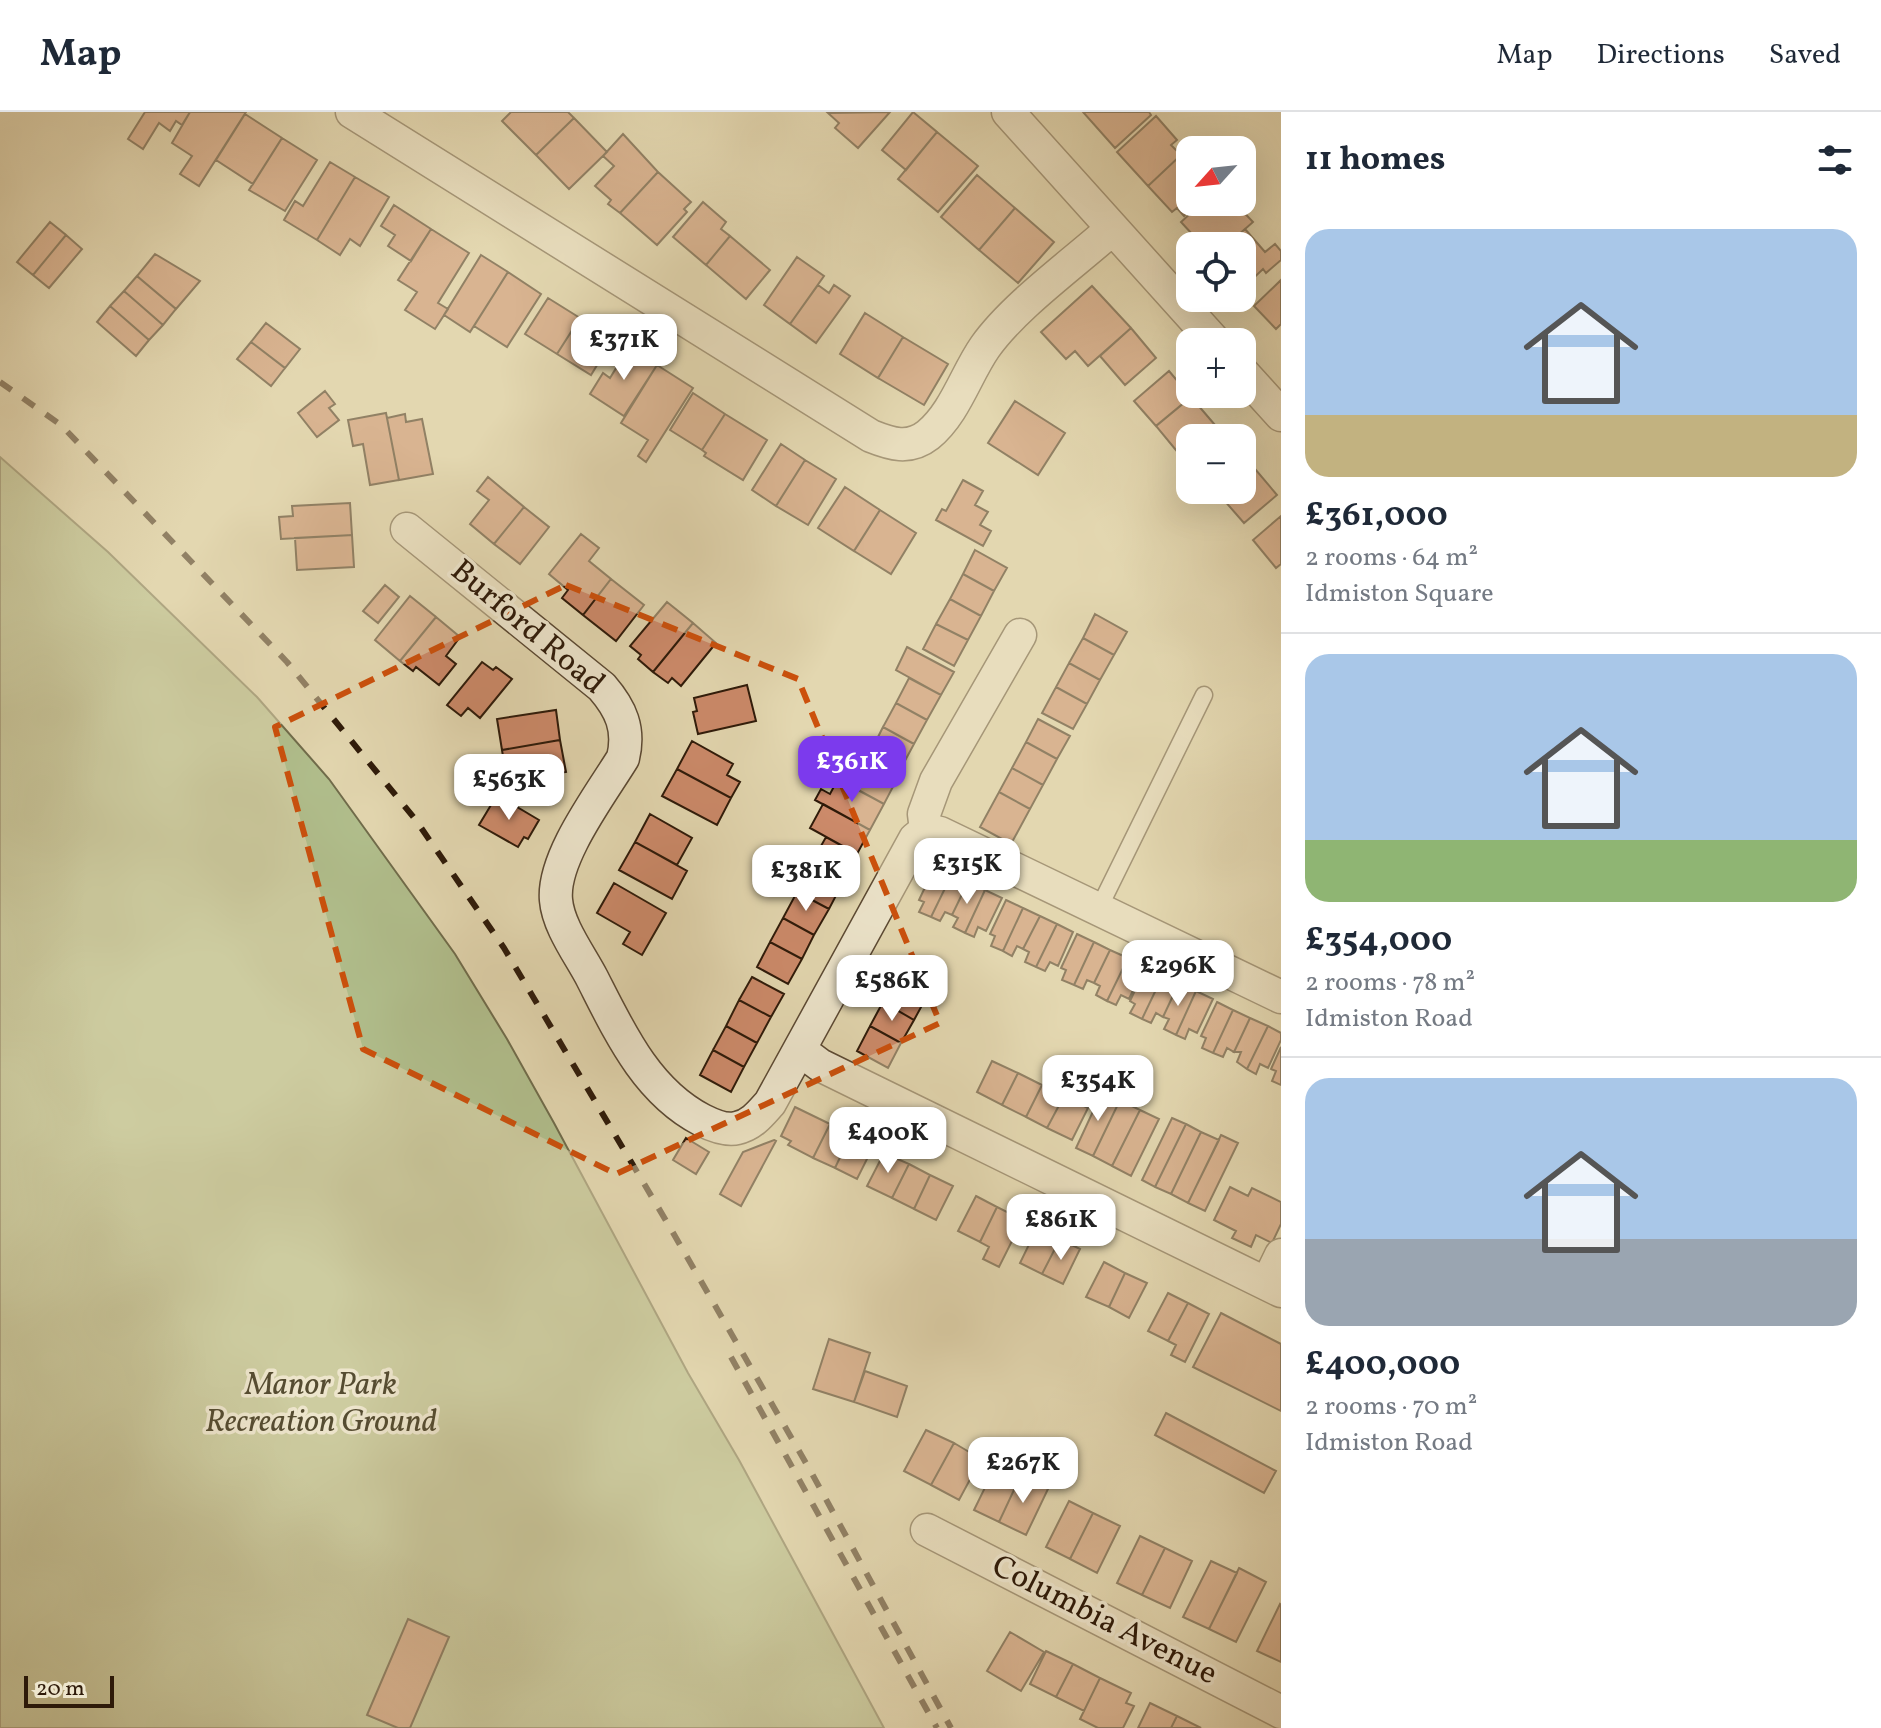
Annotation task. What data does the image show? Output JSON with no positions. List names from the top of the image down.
{
  "streets": {
    "street": ["Burford Road", "Columbia Avenue"]
  },
  "parks": ["Manor Park Recreation Ground"],
  "scale_bar": "20 m",
  "north": "bottom left",
  "page": {
    "header": "Map",
    "nav": ["Map", "Directions", "Saved"],
    "heading": "11 homes",
    "map_buttons": ["+", "−"],
    "list": [
      {
        "name": "£361,000",
        "note": "2 rooms · 64 m² · Idmiston Square"
      },
      {
        "name": "£354,000",
        "note": "2 rooms · 78 m² · Idmiston Road"
      },
      {
        "name": "£400,000",
        "note": "2 rooms · 70 m² · Idmiston Road"
      }
    ],
    "price": [
      "£371K",
      "£361K",
      "£563K",
      "£315K",
      "£381K",
      "£296K",
      "£586K",
      "£354K",
      "£400K",
      "£861K",
      "£267K"
    ],
    "scale": "20 m"
  }
}
